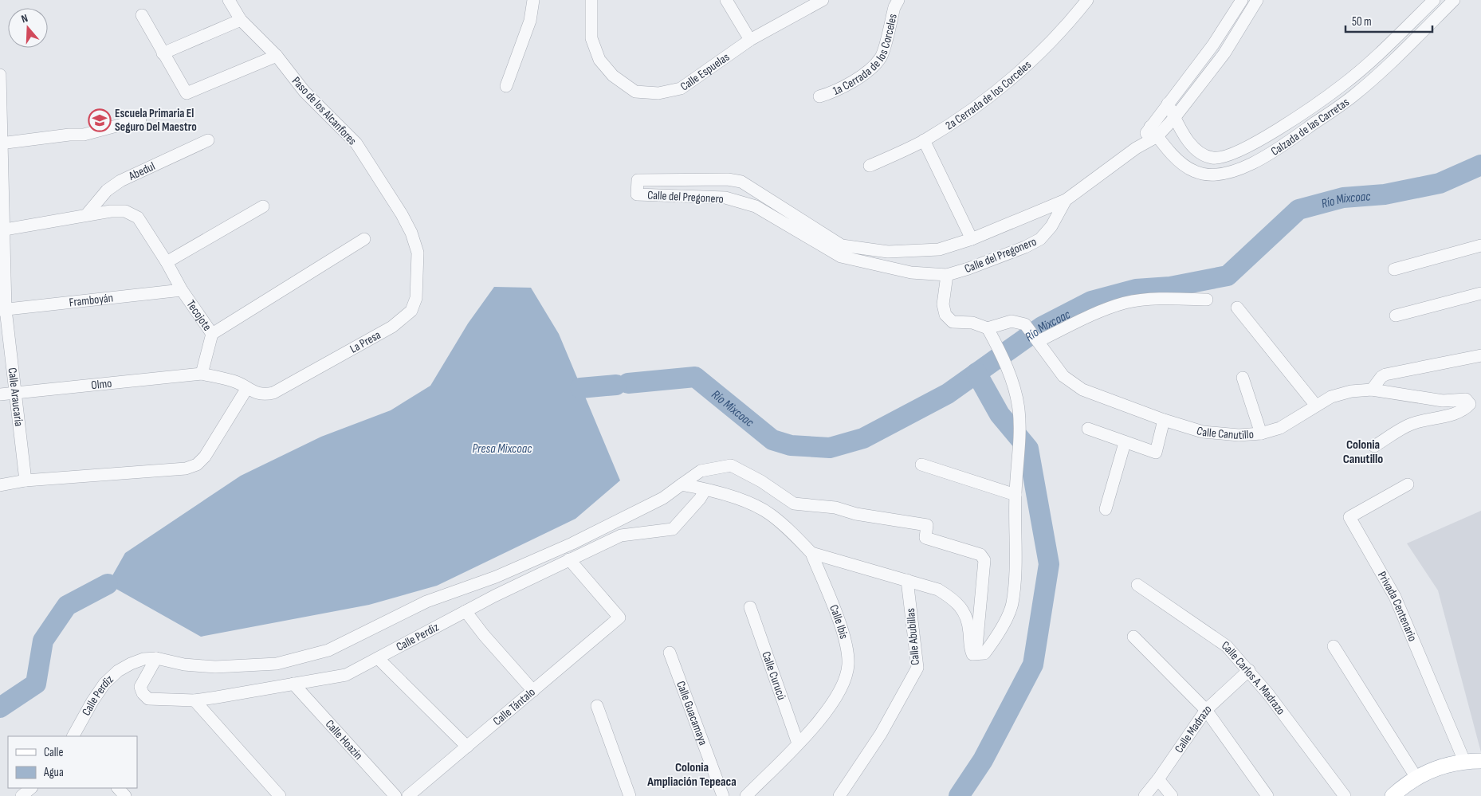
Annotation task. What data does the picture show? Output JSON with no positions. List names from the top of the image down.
{
  "streets": {
    "street": [
      "1a Cerrada de los Corceles",
      "Calle Espuelas",
      "2a Cerrada de los Corceles",
      "Paso de los Alcanfores",
      "Calzada de las Carretas",
      "Abedul",
      "Calle del Pregonero",
      "Framboyán",
      "Tecojote",
      "La Presa",
      "Olmo",
      "Calle Araucaria",
      "Calle Canutillo",
      "Privada Centenario",
      "Calle Ibis",
      "Calle Perdiz",
      "Calle Abubillas",
      "Calle Curucú",
      "Calle Carlos A. Madrazo",
      "Calle Tántalo",
      "Calle Guacamaya",
      "Calle Madrazo",
      "Calle Hoazin"
    ]
  },
  "crossings": [
    ["Paso de los Alcanfores", "La Presa"],
    ["Calzada de las Carretas", "Calle del Pregonero"],
    ["Abedul", "Tecojote"],
    ["Framboyán", "Tecojote"],
    ["Framboyán", "Calle Araucaria"],
    ["Tecojote", "Olmo"],
    ["Olmo", "Calle Araucaria"],
    ["Calle Ibis", "Calle Perdiz"],
    ["Calle Ibis", "Calle Curucú"],
    ["Calle Perdiz", "Calle Tántalo"],
    ["Calle Perdiz", "Calle Hoazin"],
    ["Calle Carlos A. Madrazo", "Calle Madrazo"]
  ],
  "districts": ["Colonia Canutillo", "Colonia Ampliación Tepeaca"],
  "water": ["Río Mixcoac", "Presa Mixcoac"],
  "places": {
    "school or university": ["Escuela Primaria El Seguro Del Maestro"]
  },
  "legend": ["Calle", "Agua"],
  "scale_bar": "50 m",
  "north": "top"
}
